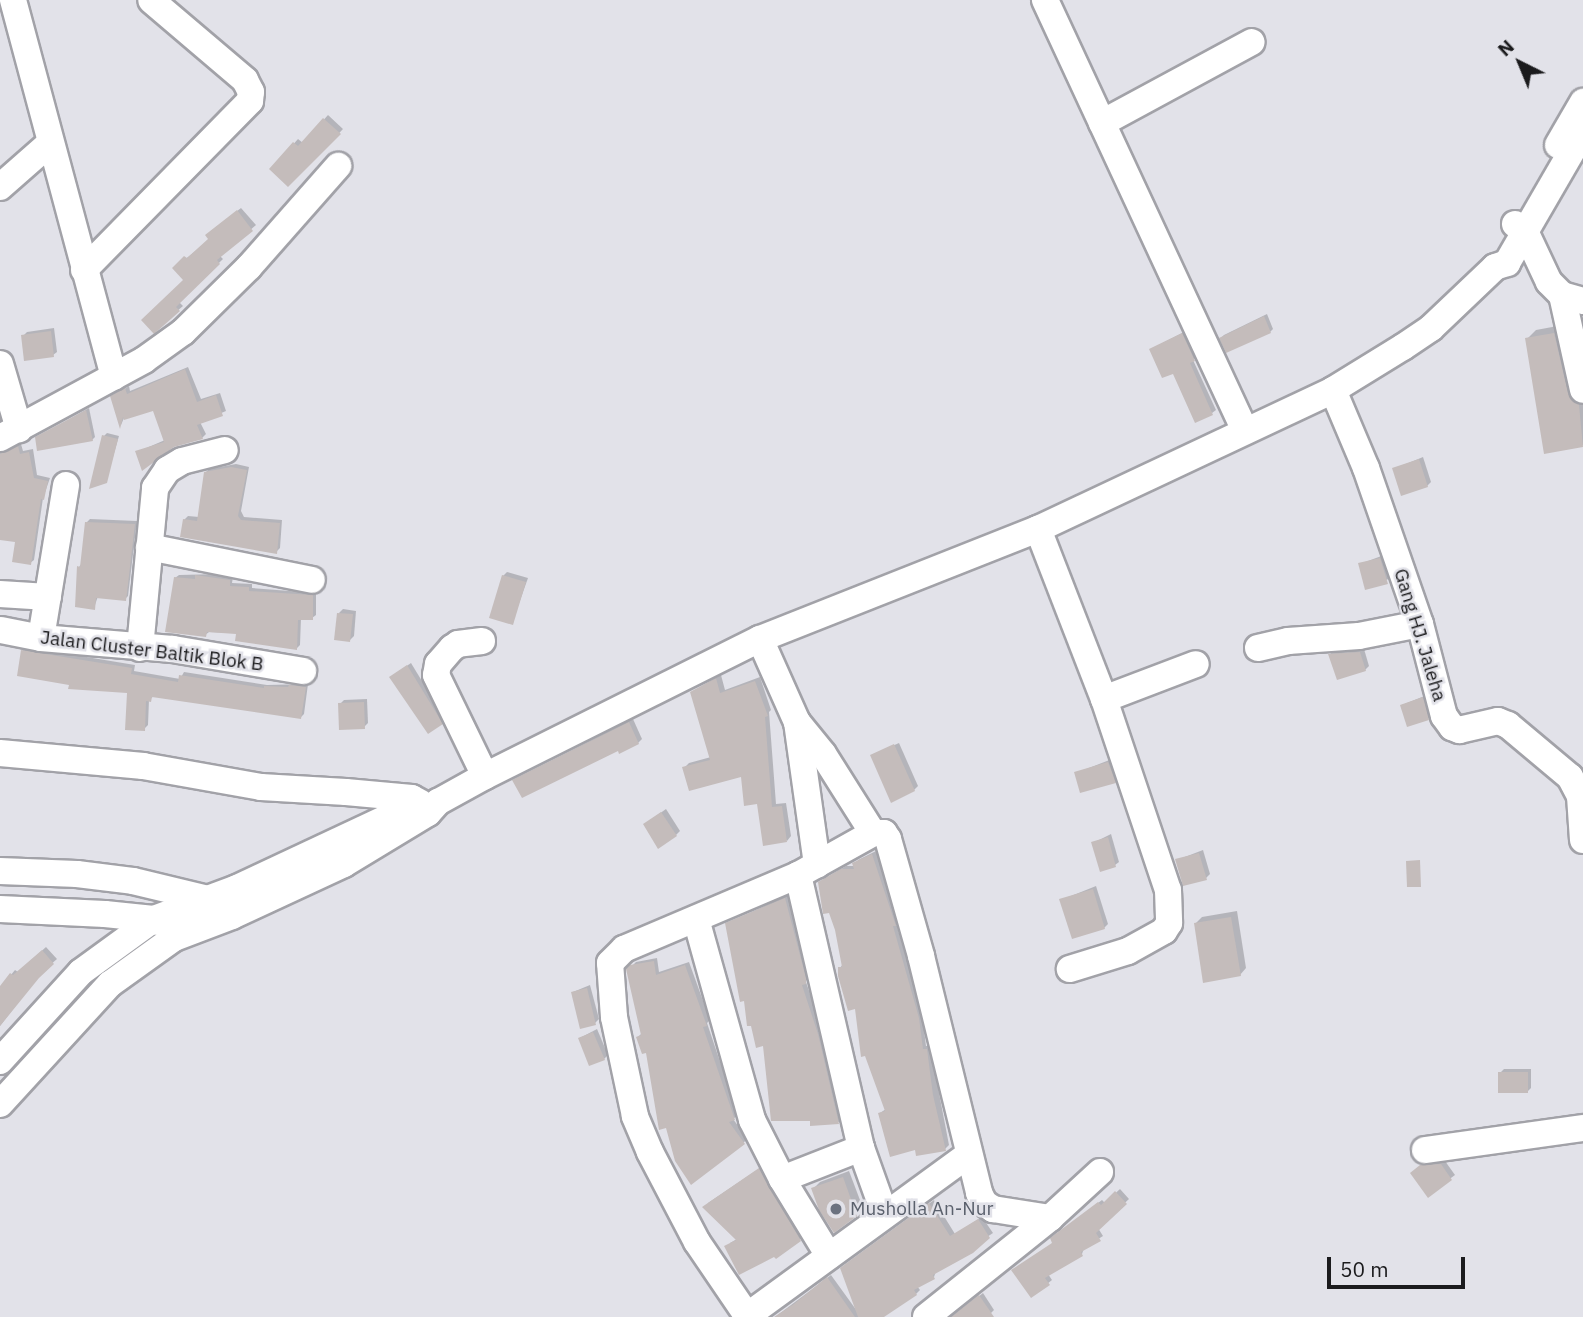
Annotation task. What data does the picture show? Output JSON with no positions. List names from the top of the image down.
{
  "streets": {
    "street": ["Gang HJ. Jaleha", "Jalan Cluster Baltik Blok B"]
  },
  "places": ["Musholla An-Nur"],
  "scale_bar": "50 m",
  "north": "top left"
}
